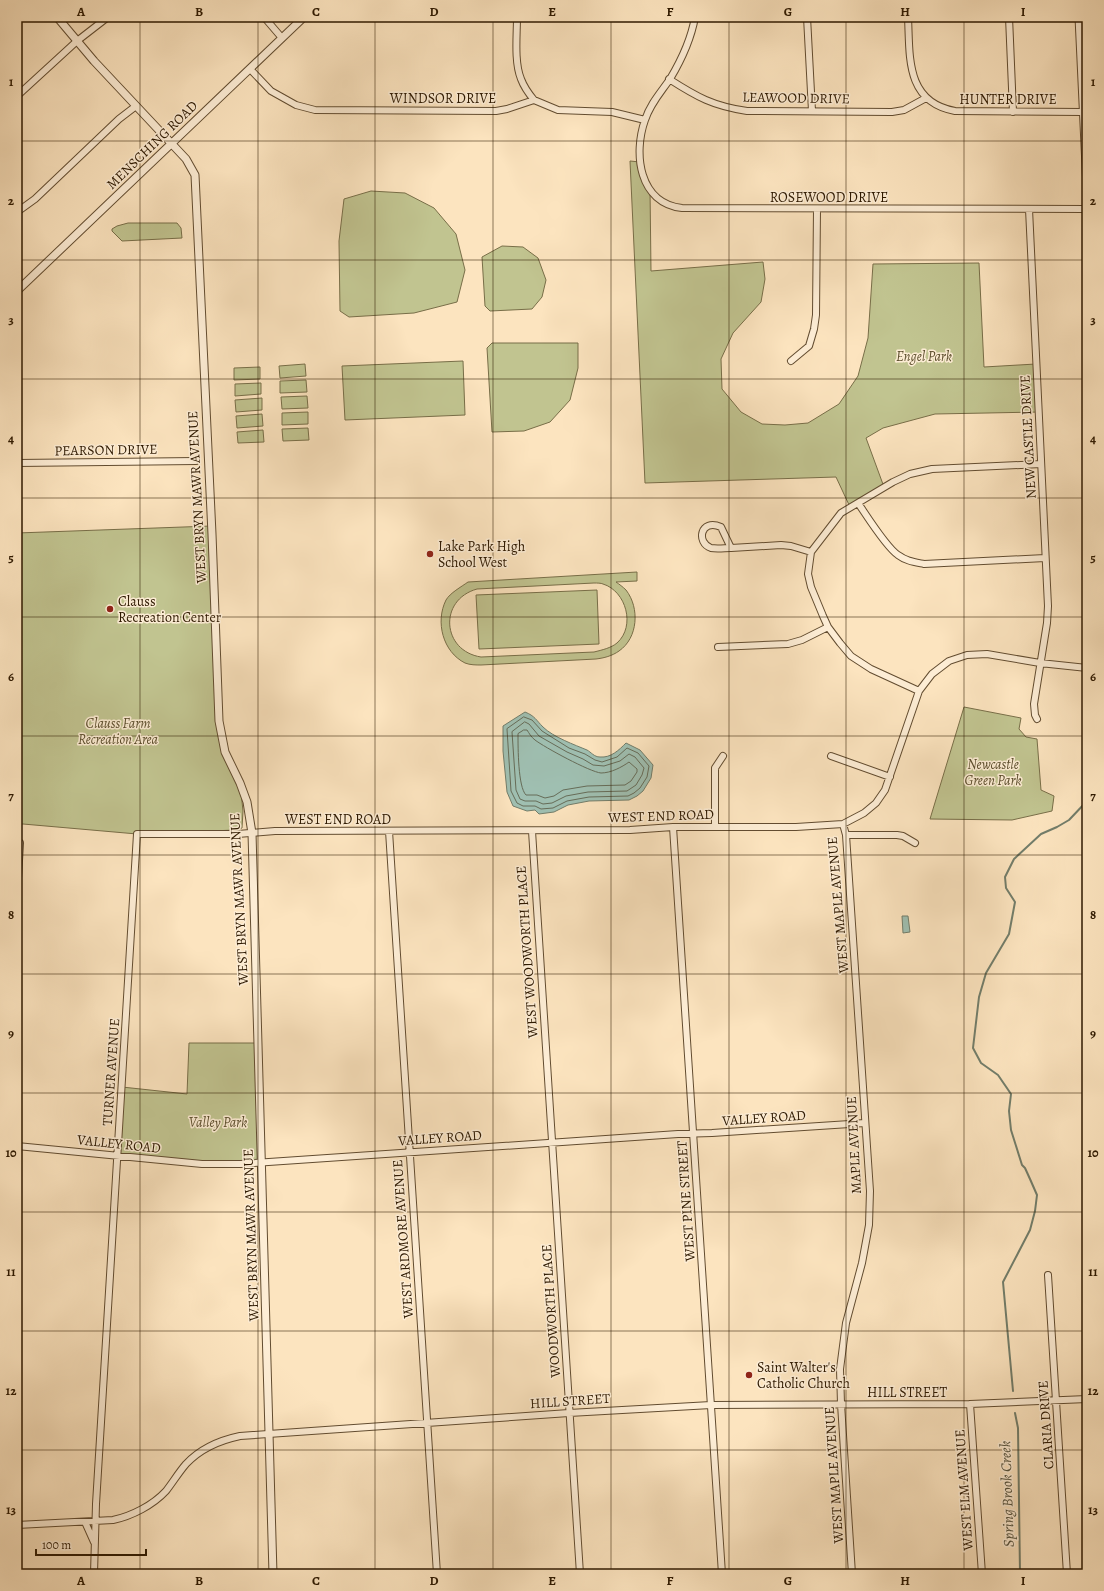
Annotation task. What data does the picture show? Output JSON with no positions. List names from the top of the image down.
{
  "streets": {
    "street": [
      "WINDSOR DRIVE",
      "LEAWOOD DRIVE",
      "HUNTER DRIVE",
      "MENSCHING ROAD",
      "ROSEWOOD DRIVE",
      "NEW CASTLE DRIVE",
      "PEARSON DRIVE",
      "WEST BRYN MAWR AVENUE",
      "WEST END ROAD",
      "WEST MAPLE AVENUE",
      "WEST WOODWORTH PLACE",
      "TURNER AVENUE",
      "VALLEY ROAD",
      "MAPLE AVENUE",
      "WEST PINE STREET",
      "WEST ARDMORE AVENUE",
      "WOODWORTH PLACE",
      "HILL STREET",
      "CLARIA DRIVE",
      "WEST ELM AVENUE"
    ]
  },
  "crossings": [
    ["WINDSOR DRIVE", "MENSCHING ROAD"],
    ["LEAWOOD DRIVE", "HUNTER DRIVE"],
    ["LEAWOOD DRIVE", "ROSEWOOD DRIVE"],
    ["MENSCHING ROAD", "WEST BRYN MAWR AVENUE"],
    ["ROSEWOOD DRIVE", "NEW CASTLE DRIVE"],
    ["NEW CASTLE DRIVE", "WEST END ROAD"],
    ["WEST BRYN MAWR AVENUE", "WEST END ROAD"],
    ["WEST BRYN MAWR AVENUE", "VALLEY ROAD"],
    ["WEST BRYN MAWR AVENUE", "HILL STREET"],
    ["WEST END ROAD", "WEST MAPLE AVENUE"],
    ["WEST END ROAD", "WEST WOODWORTH PLACE"],
    ["WEST END ROAD", "TURNER AVENUE"],
    ["WEST END ROAD", "WEST PINE STREET"],
    ["WEST END ROAD", "WEST ARDMORE AVENUE"],
    ["WEST MAPLE AVENUE", "MAPLE AVENUE"],
    ["WEST MAPLE AVENUE", "HILL STREET"],
    ["WEST WOODWORTH PLACE", "WOODWORTH PLACE"],
    ["TURNER AVENUE", "VALLEY ROAD"],
    ["TURNER AVENUE", "HILL STREET"],
    ["VALLEY ROAD", "MAPLE AVENUE"],
    ["VALLEY ROAD", "WEST PINE STREET"],
    ["VALLEY ROAD", "WEST ARDMORE AVENUE"],
    ["VALLEY ROAD", "WOODWORTH PLACE"],
    ["WEST PINE STREET", "HILL STREET"],
    ["WEST ARDMORE AVENUE", "HILL STREET"],
    ["WOODWORTH PLACE", "HILL STREET"],
    ["HILL STREET", "CLARIA DRIVE"],
    ["HILL STREET", "WEST ELM AVENUE"]
  ],
  "water": ["Spring Brook Creek"],
  "parks": [
    "Engel Park",
    "Clauss Farm Recreation Area",
    "Newcastle Green Park",
    "Valley Park"
  ],
  "places": ["Lake Park High School West", "Clauss Recreation Center", "Saint Walter's Catholic Church"],
  "scale_bar": "100 m",
  "grid": {
    "columns": [
      "A",
      "B",
      "C",
      "D",
      "E",
      "F",
      "G",
      "H",
      "I"
    ],
    "rows": [
      "1",
      "2",
      "3",
      "4",
      "5",
      "6",
      "7",
      "8",
      "9",
      "10",
      "11",
      "12",
      "13"
    ]
  }
}
